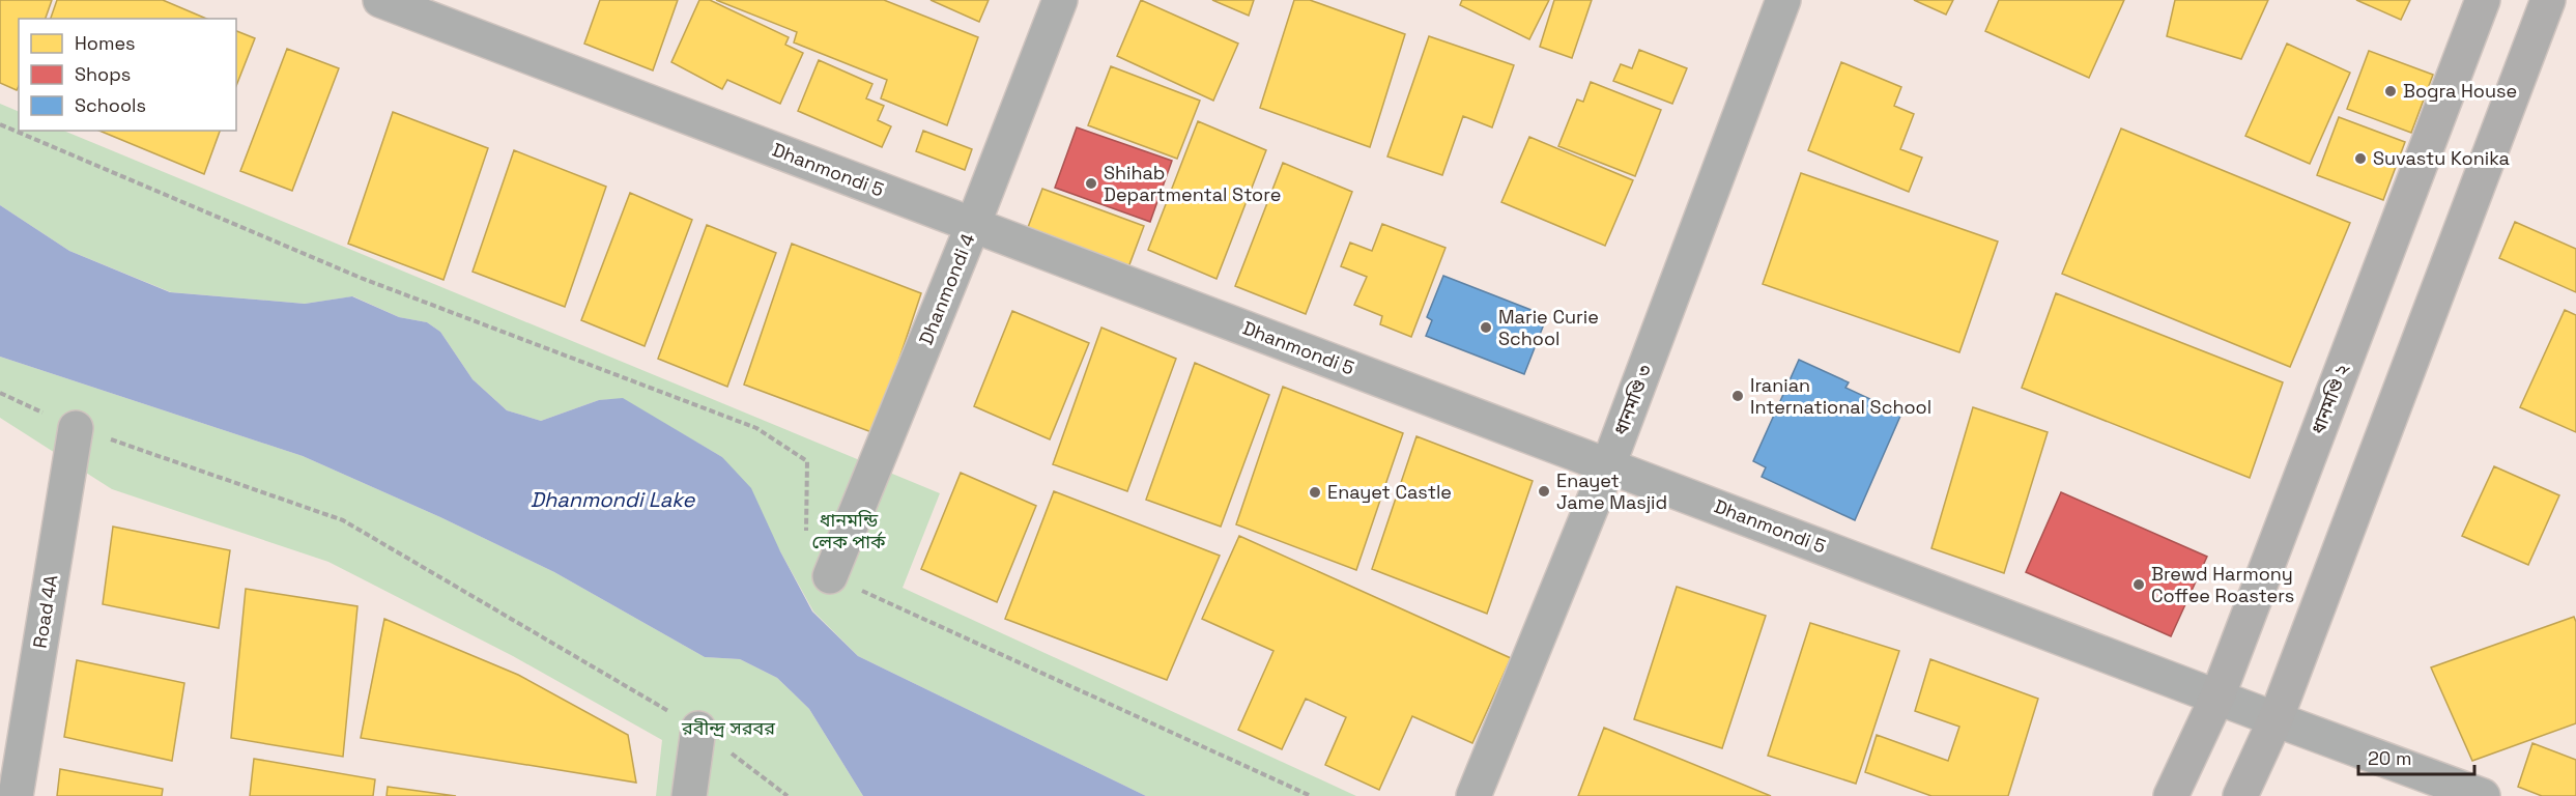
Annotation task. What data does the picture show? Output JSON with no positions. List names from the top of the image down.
{
  "streets": {
    "main road": ["ধানমণ্ডি ২"],
    "street": [
      "Dhanmondi 5",
      "Dhanmondi 4",
      "ধানমণ্ডি ৩",
      "Road 4A"
    ]
  },
  "crossings": [
    ["Dhanmondi 5", "Dhanmondi 4"],
    ["Dhanmondi 5", "ধানমণ্ডি ২"],
    ["Dhanmondi 5", "ধানমণ্ডি ৩"]
  ],
  "water": ["Dhanmondi Lake"],
  "parks": ["ধানমন্ডি লেক পার্ক", "রবীন্দ্র সরবর"],
  "places": [
    "Bogra House",
    "Suvastu Konika",
    "Shihab Departmental Store",
    "Marie Curie School",
    "Iranian International School",
    "Enayet Jame Masjid",
    "Enayet Castle",
    "Brewd Harmony Coffee Roasters"
  ],
  "legend": ["Homes", "Shops", "Schools"],
  "scale_bar": "20 m"
}
